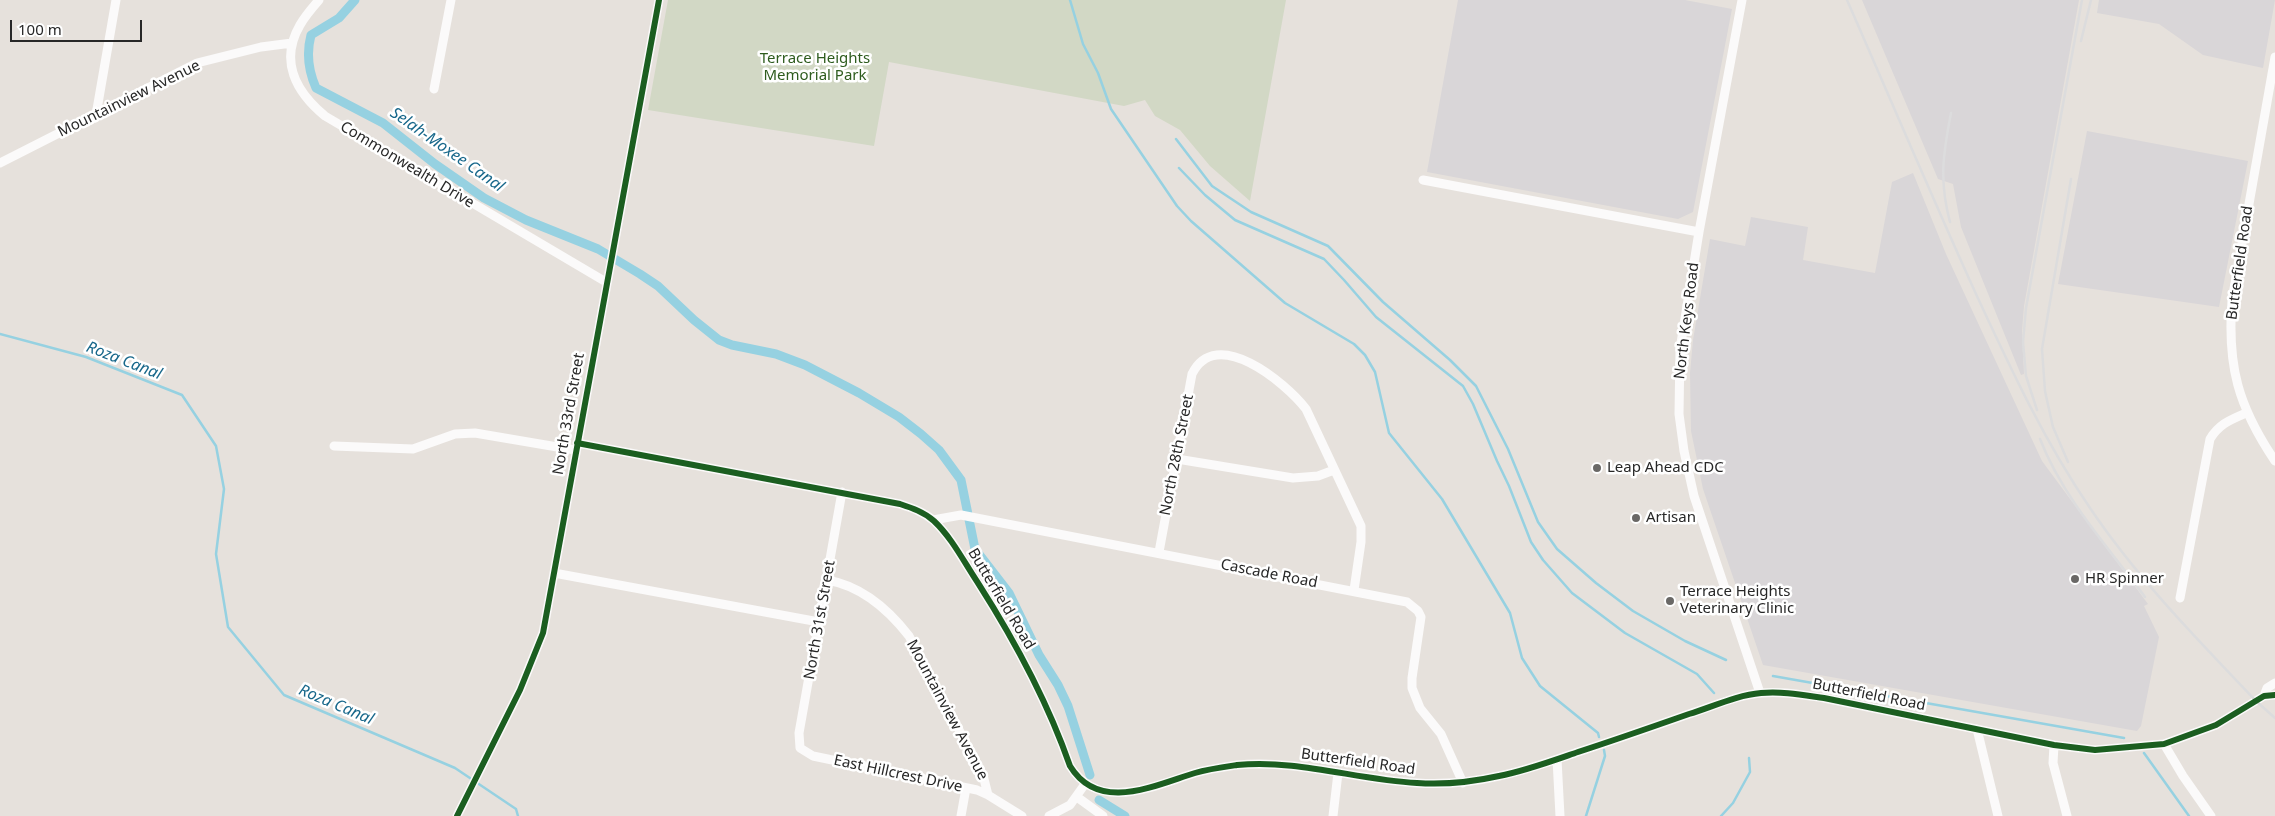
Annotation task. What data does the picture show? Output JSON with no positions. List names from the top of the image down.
{
  "streets": {
    "street": [
      "Mountainview Avenue",
      "Commonwealth Drive",
      "Butterfield Road",
      "North Keys Road",
      "North 33rd Street",
      "North 28th Street",
      "Cascade Road",
      "North 31st Street",
      "East Hillcrest Drive"
    ]
  },
  "crossings": [
    ["Mountainview Avenue", "Commonwealth Drive"],
    ["Mountainview Avenue", "North 31st Street"],
    ["Mountainview Avenue", "East Hillcrest Drive"],
    ["Commonwealth Drive", "North 33rd Street"],
    ["Butterfield Road", "North Keys Road"],
    ["Butterfield Road", "North 33rd Street"],
    ["Butterfield Road", "Cascade Road"],
    ["Butterfield Road", "North 31st Street"],
    ["North 28th Street", "Cascade Road"],
    ["North 31st Street", "East Hillcrest Drive"]
  ],
  "water": ["Selah-Moxee Canal", "Roza Canal"],
  "parks": ["Terrace Heights Memorial Park"],
  "places": [
    "Leap Ahead CDC",
    "Artisan",
    "HR Spinner",
    "Terrace Heights Veterinary Clinic"
  ],
  "scale_bar": "100 m"
}
